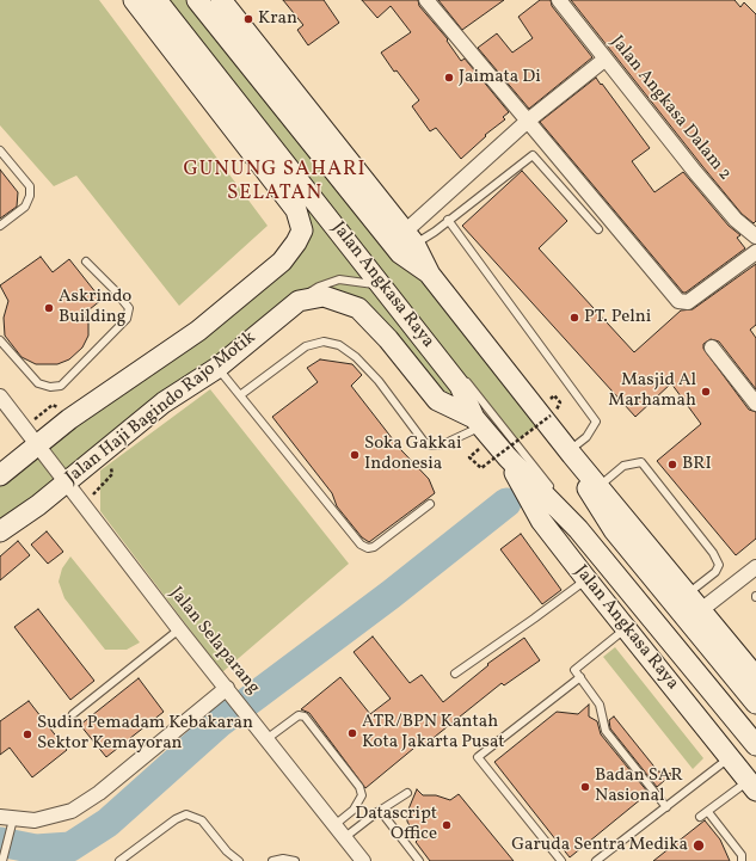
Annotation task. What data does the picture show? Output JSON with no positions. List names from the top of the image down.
{
  "streets": {
    "main road": ["Jalan Angkasa Raya", "Jalan Haji Bagindo Rajo Motik"],
    "street": ["Jalan Angkasa Dalam 2", "Jalan Selaparang"]
  },
  "crossings": [
    ["Jalan Angkasa Raya", "Jalan Haji Bagindo Rajo Motik"],
    ["Jalan Angkasa Raya", "Jalan Selaparang"],
    ["Jalan Haji Bagindo Rajo Motik", "Jalan Selaparang"]
  ],
  "districts": ["GUNUNG SAHARI SELATAN"],
  "places": [
    "Kran",
    "Jaimata Di",
    "Askrindo Building",
    "PT. Pelni",
    "Masjid Al Marhamah",
    "Soka Gakkai Indonesia",
    "BRI",
    "ATR/BPN Kantah Kota Jakarta Pusat",
    "Sudin Pemadam Kebakaran Sektor Kemayoran",
    "Badan SAR Nasional",
    "Datascript Office",
    "Garuda Sentra Medika"
  ]
}
